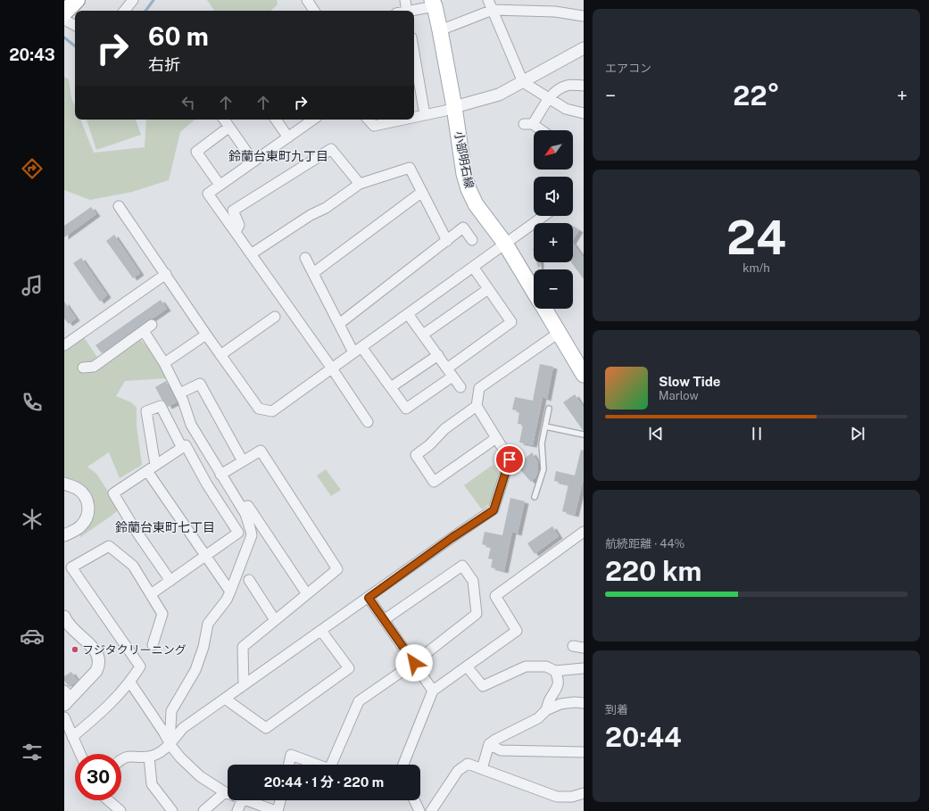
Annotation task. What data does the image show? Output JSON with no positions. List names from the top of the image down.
{
  "streets": {
    "main road": ["小部明石線"]
  },
  "districts": ["鈴蘭台東町九丁目", "鈴蘭台東町七丁目"],
  "places": ["フジタクリーニング"],
  "north": "bottom left",
  "page": {
    "tabs": "20:43",
    "tile": [
      "エアコン",
      ["24", "km/h"],
      ["航続距離 · 44%", "220 km"],
      ["到着", "20:44"]
    ],
    "turn": ["60 m", "右折"],
    "heat": ["−", "22°", "+"],
    "map_buttons": ["+", "−"],
    "song": ["Slow Tide", "Marlow"],
    "limit": "30",
    "trip": "20:44 · 1 分 · 220 m"
  }
}
